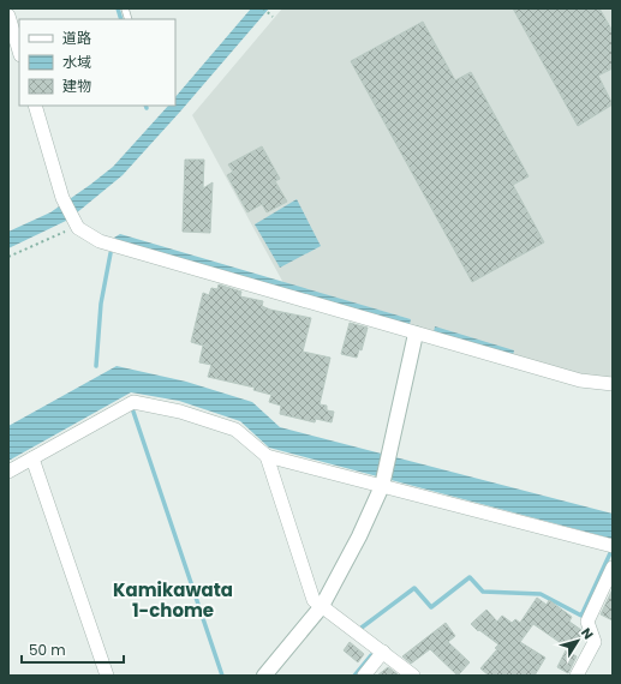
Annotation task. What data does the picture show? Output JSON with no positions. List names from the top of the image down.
{
  "districts": ["Kamikawata 1-chome"],
  "legend": ["道路", "水域", "建物"],
  "scale_bar": "50 m",
  "north": "top right"
}
